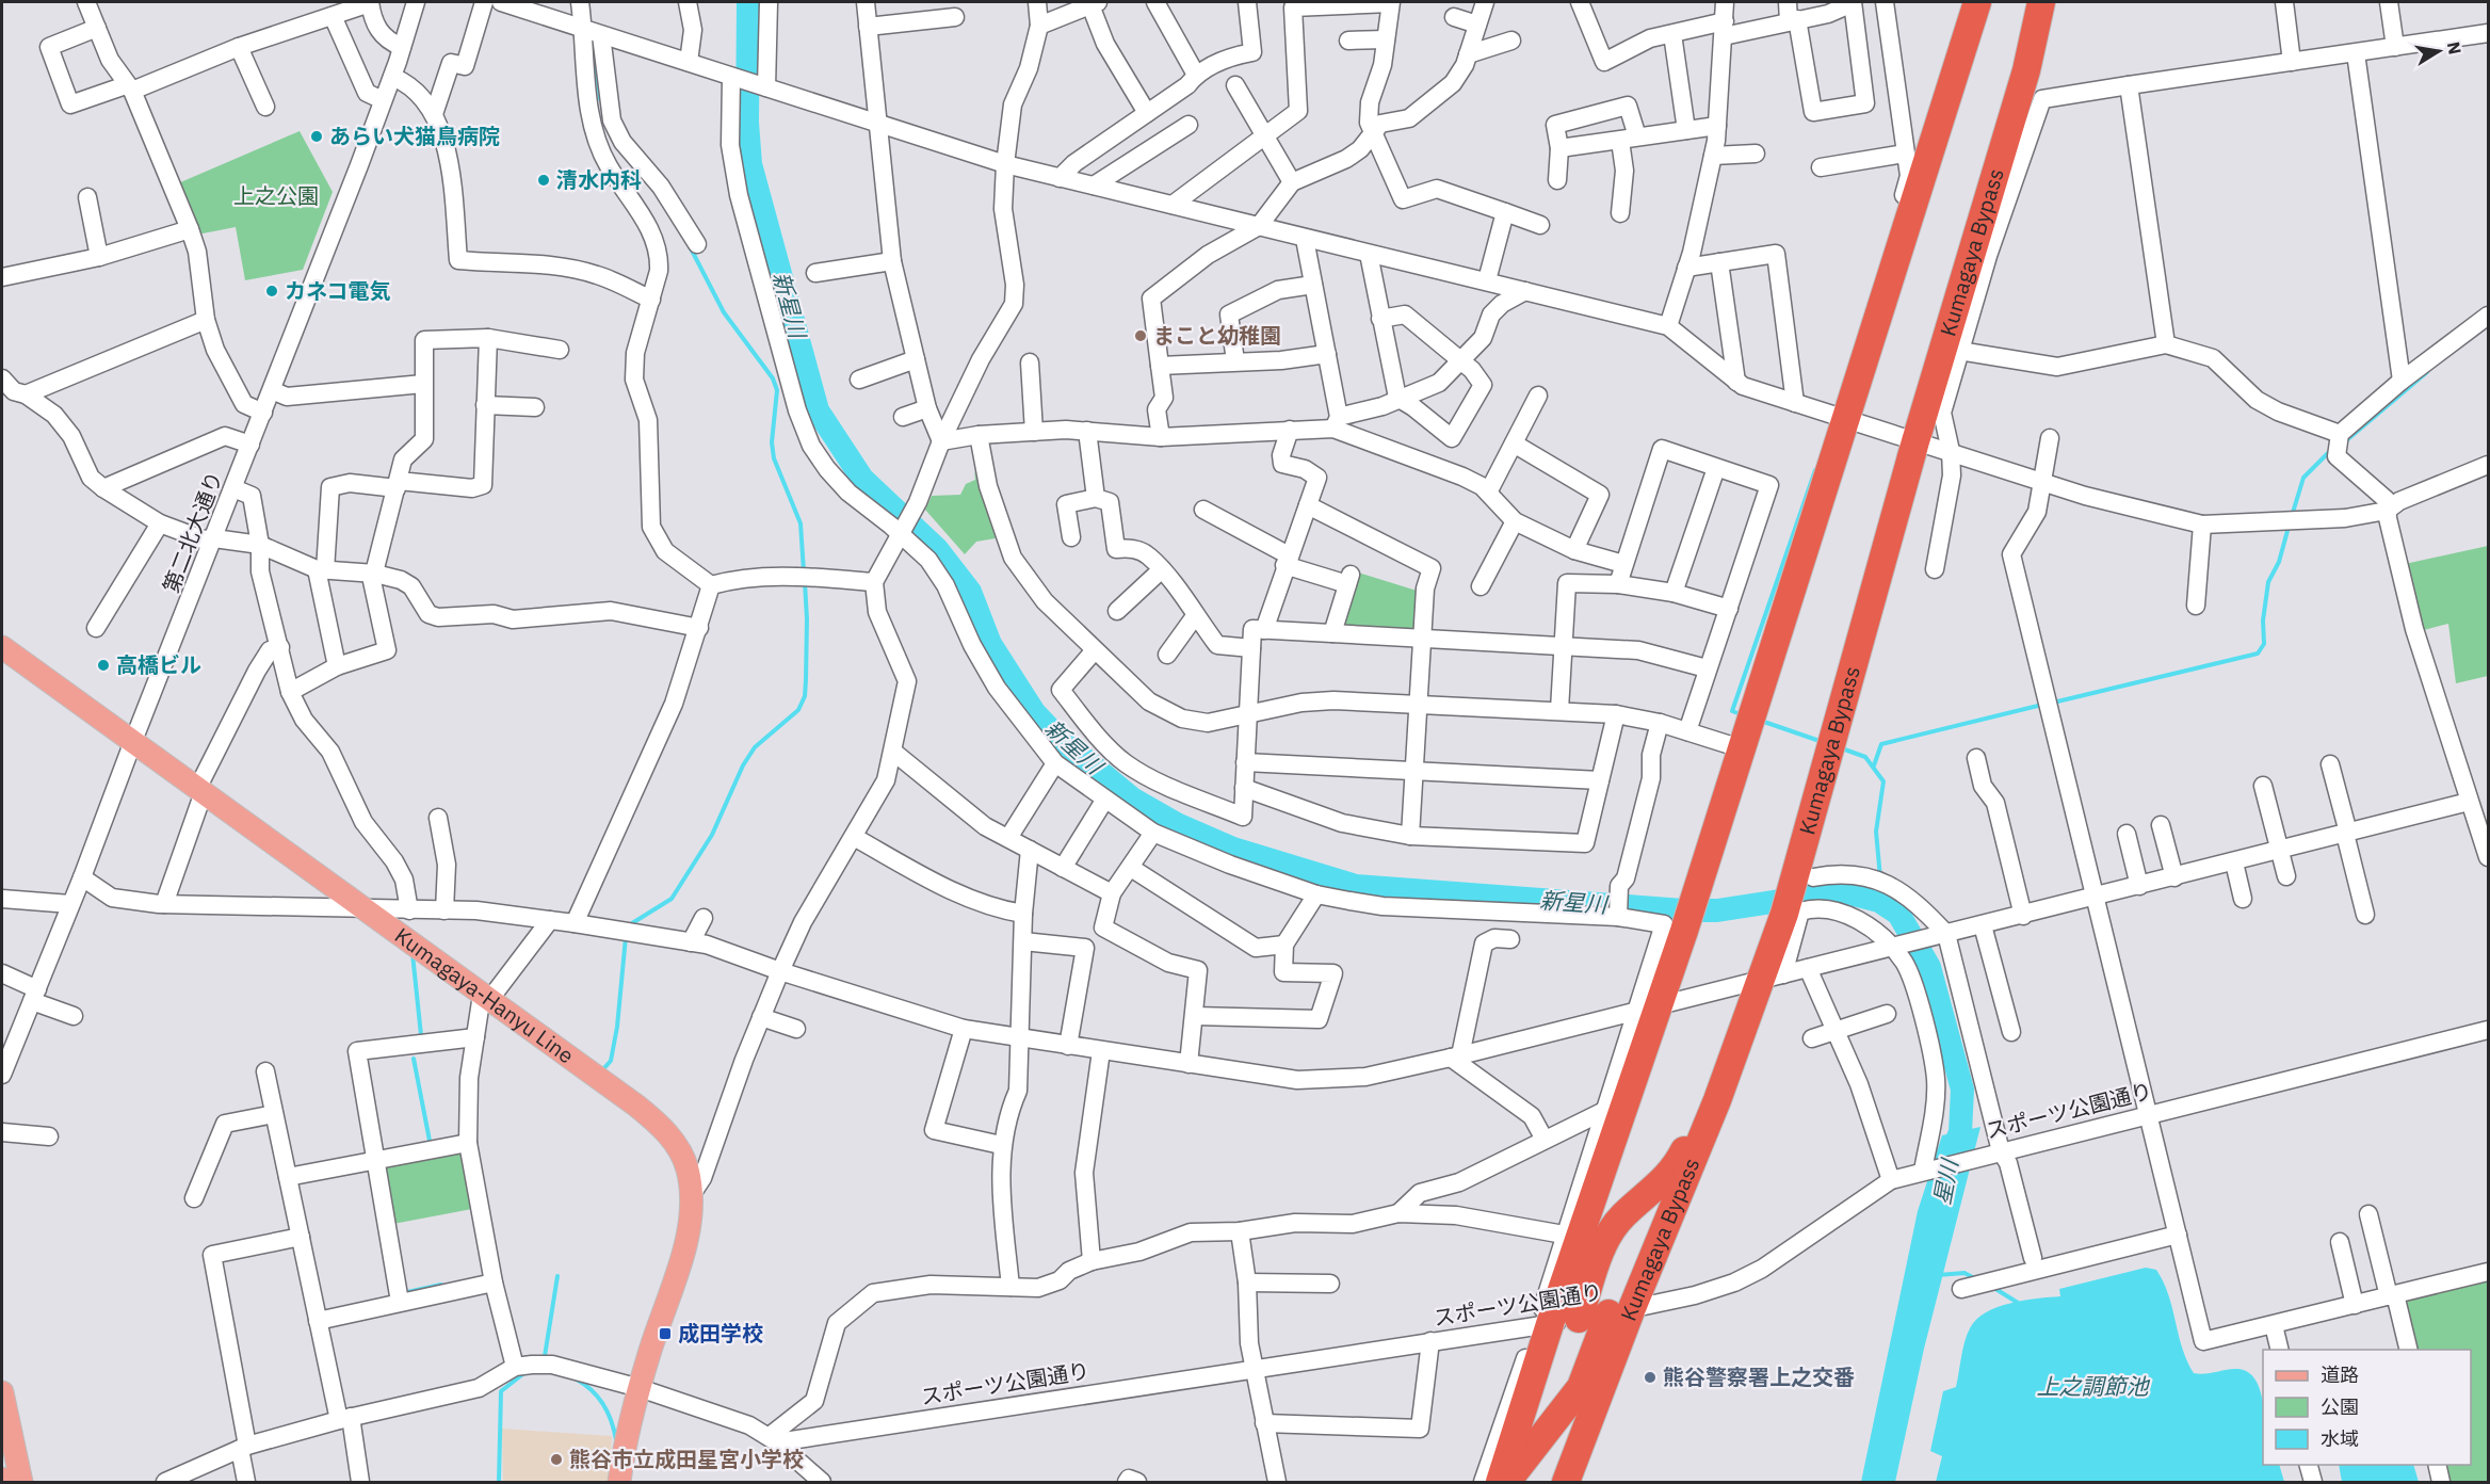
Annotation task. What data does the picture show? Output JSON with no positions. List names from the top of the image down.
{
  "streets": {
    "highway": ["Kumagaya Bypass"],
    "main road": ["Kumagaya-Hanyu Line"],
    "street": ["第二北大通り", "スポーツ公園通り"]
  },
  "crossings": [
    ["Kumagaya Bypass", "スポーツ公園通り"],
    ["第二北大通り", "Kumagaya-Hanyu Line"]
  ],
  "water": ["新星川", "星川", "上之調節池"],
  "parks": ["上之公園"],
  "places": {
    "other": [
      "あらい犬猫鳥病院",
      "清水内科",
      "カネコ電気",
      "まこと幼稚園",
      "高橋ビル",
      "熊谷警察署上之交番",
      "熊谷市立成田星宮小学校"
    ],
    "transit": ["成田学校"]
  },
  "legend": ["道路", "公園", "水域"],
  "north": "right"
}
